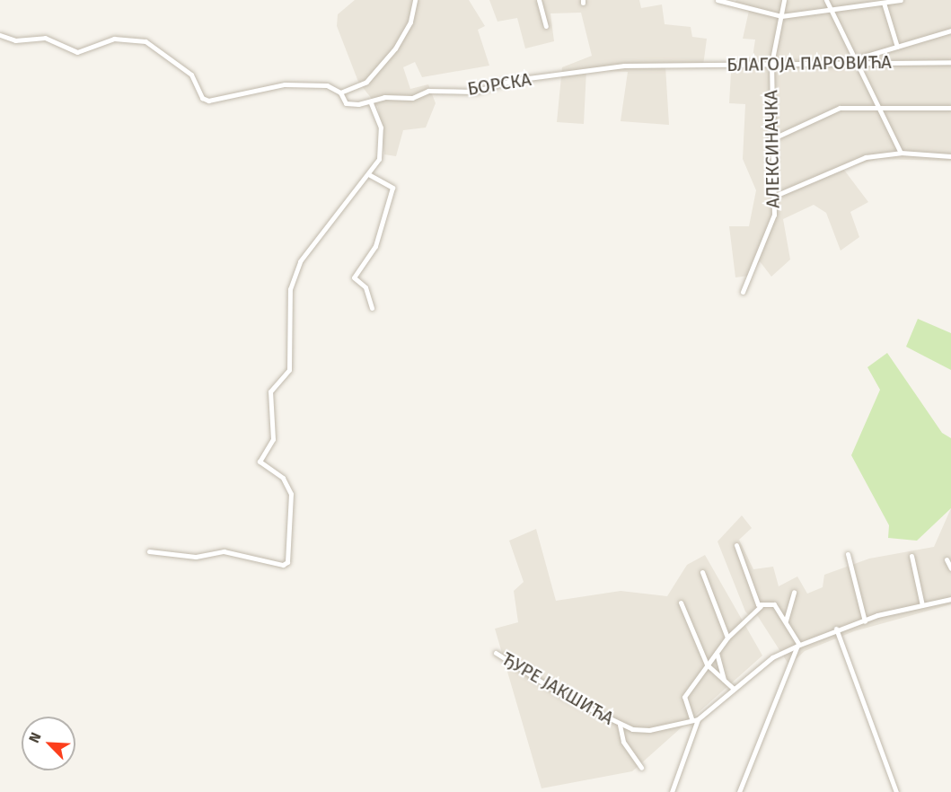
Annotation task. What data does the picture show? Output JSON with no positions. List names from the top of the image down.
{
  "streets": {
    "street": [
      "БЛАГОЈА ПАРОВИЋА",
      "БОРСКА",
      "АЛЕКСИНАЧКА",
      "ЂУРЕ ЈАКШИЋА"
    ]
  },
  "crossings": [
    ["БЛАГОЈА ПАРОВИЋА", "БОРСКА"],
    ["БЛАГОЈА ПАРОВИЋА", "АЛЕКСИНАЧКА"]
  ],
  "north": "top left"
}
